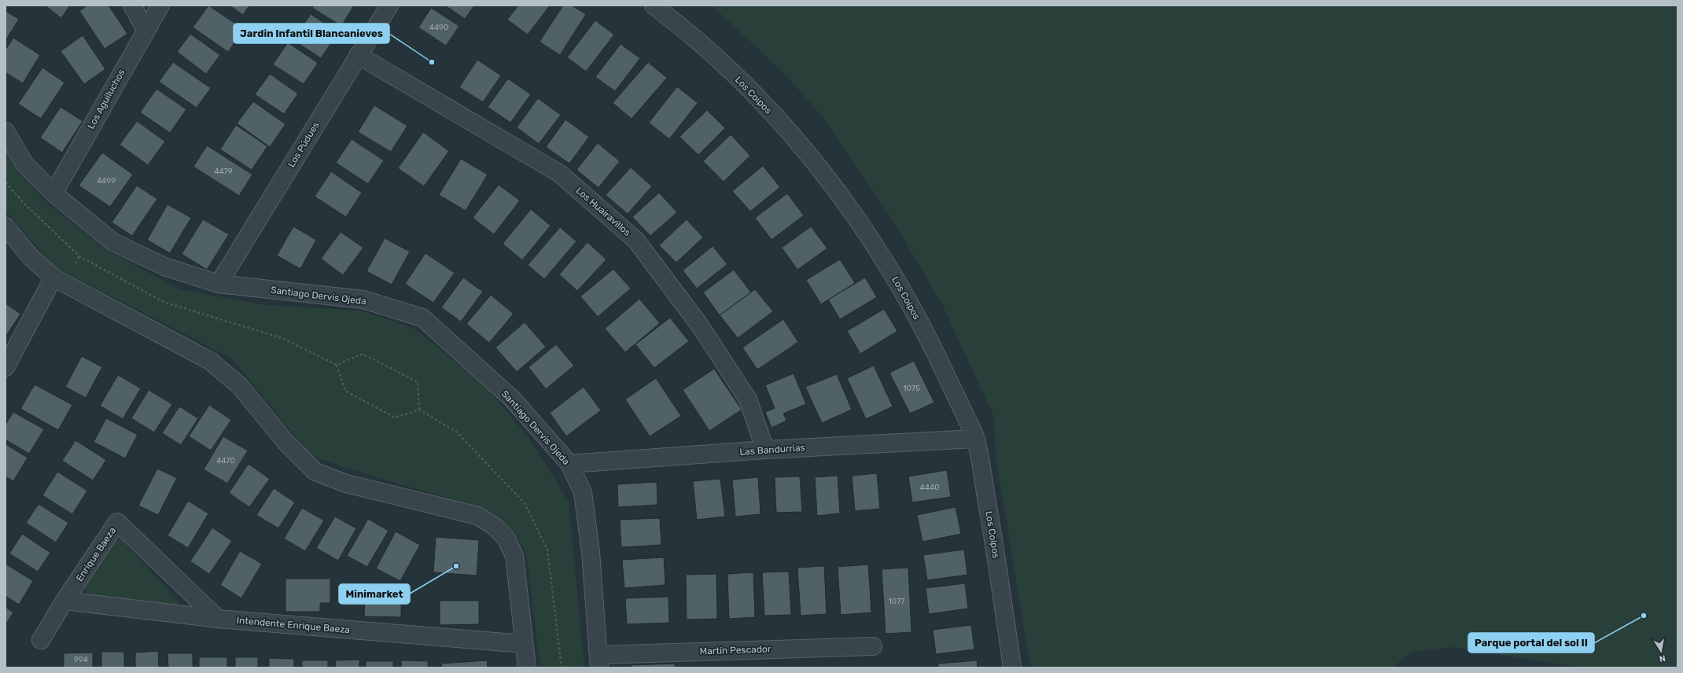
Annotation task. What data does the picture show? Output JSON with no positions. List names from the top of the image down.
{
  "streets": {
    "street": [
      "Los Coipos",
      "Los Aguiluchos",
      "Los Púdues",
      "Los Huairavillos",
      "Santiago Dervis Ojeda",
      "Las Bandurrias",
      "Enrique Baeza",
      "Intendente Enrique Baeza",
      "Martín Pescador"
    ]
  },
  "crossings": [
    ["Los Coipos", "Las Bandurrias"],
    ["Los Aguiluchos", "Santiago Dervis Ojeda"],
    ["Los Púdues", "Los Huairavillos"],
    ["Los Púdues", "Santiago Dervis Ojeda"],
    ["Los Huairavillos", "Las Bandurrias"],
    ["Santiago Dervis Ojeda", "Las Bandurrias"],
    ["Santiago Dervis Ojeda", "Martín Pescador"],
    ["Enrique Baeza", "Intendente Enrique Baeza"]
  ],
  "places": ["Jardin Infantil Blancanieves", "Minimarket", "Parque portal del sol II"],
  "house_numbers": [
    "4490",
    "4479",
    "4499",
    "1075",
    "4470",
    "4440",
    "1077",
    "994"
  ],
  "north": "bottom"
}
